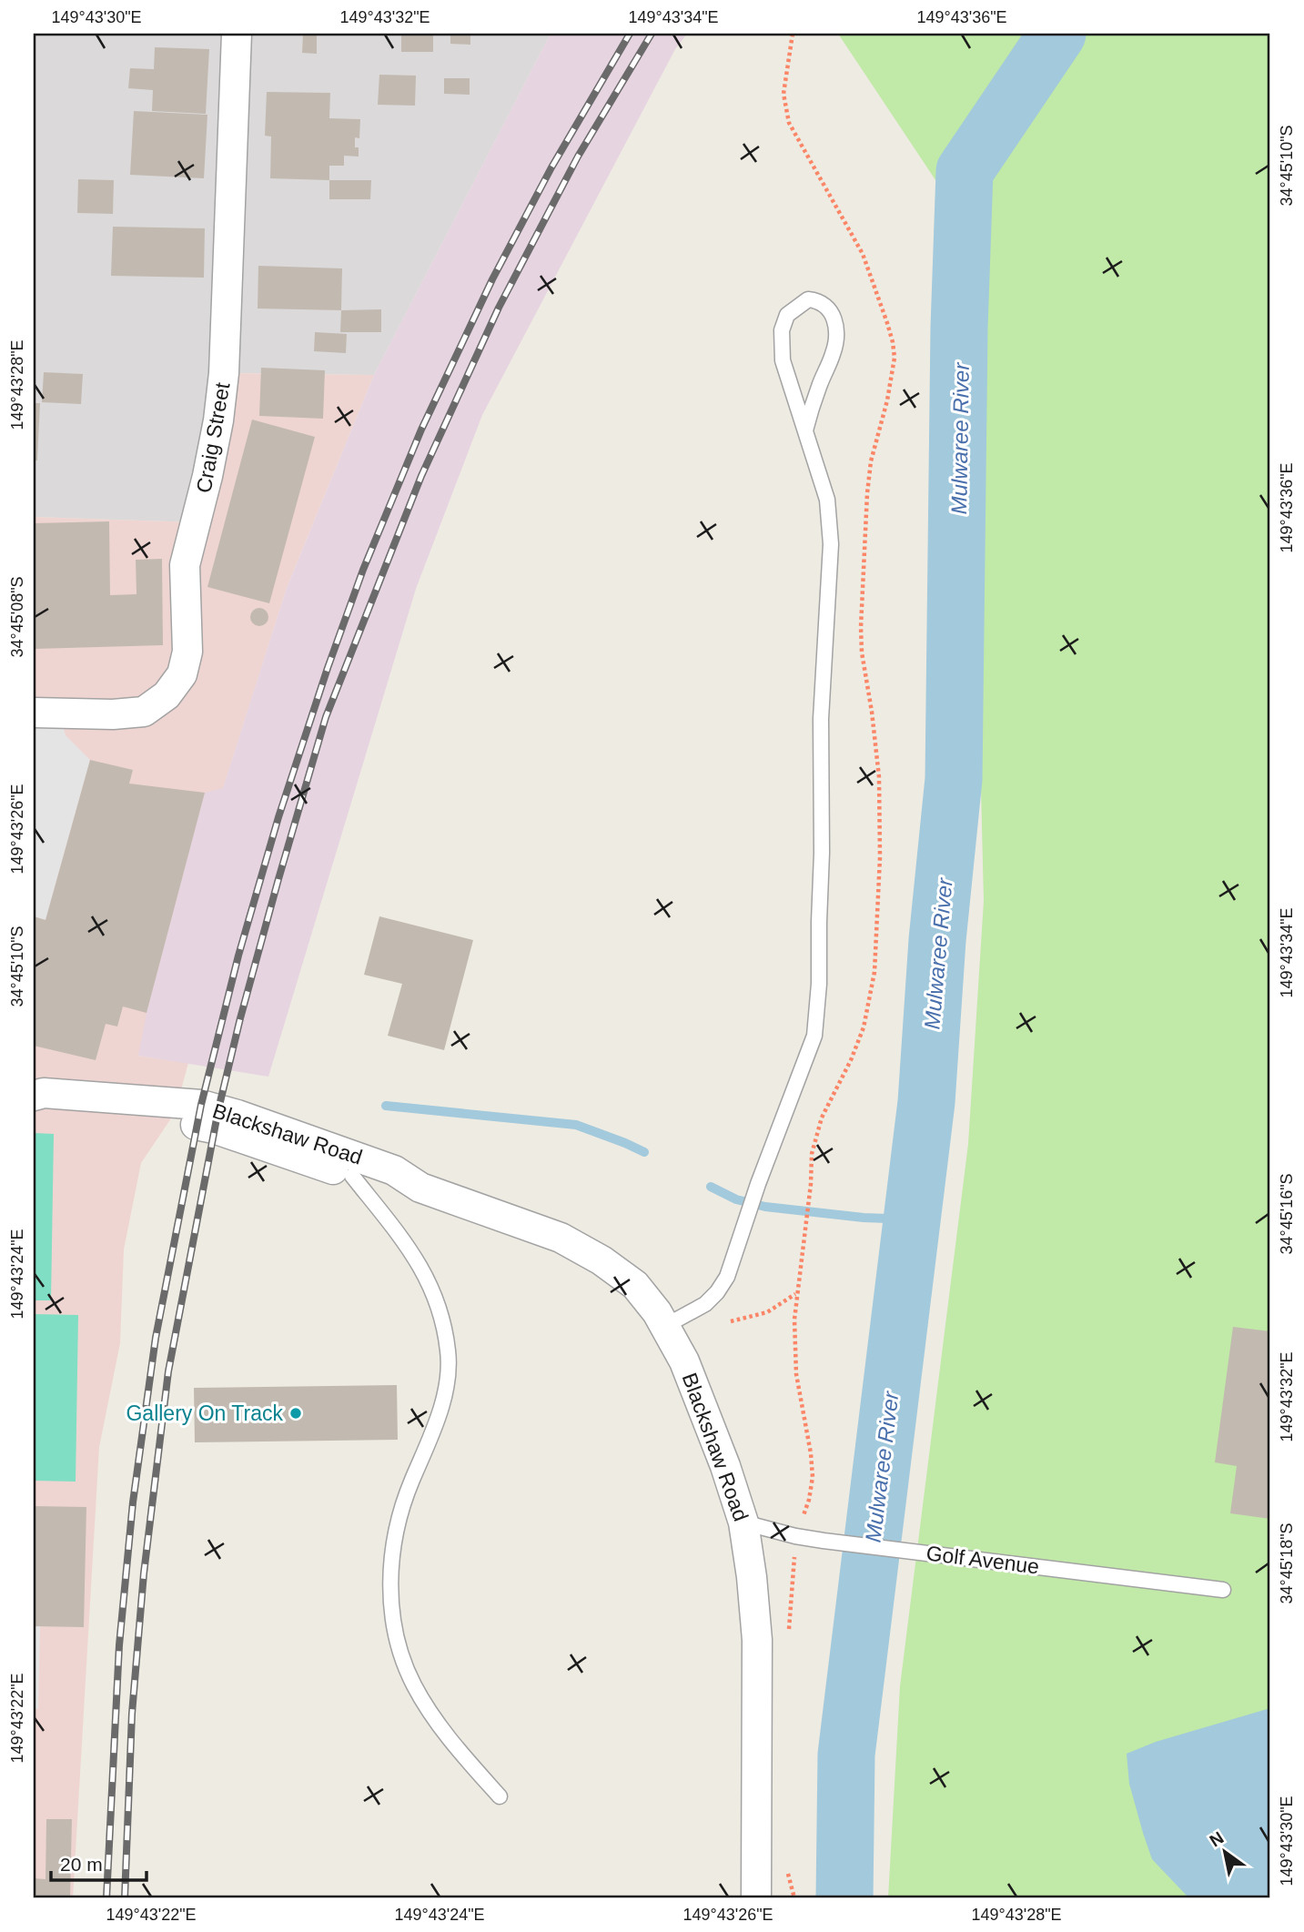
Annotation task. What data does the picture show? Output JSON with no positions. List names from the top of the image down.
{
  "streets": {
    "street": ["Craig Street", "Blackshaw Road"],
    "lane": ["Golf Avenue"]
  },
  "crossings": [
    ["Blackshaw Road", "Golf Avenue"]
  ],
  "water": ["Mulwaree River"],
  "places": ["Gallery On Track"],
  "scale_bar": "20 m",
  "north": "top left",
  "coordinates": [
    "149°43'30\"E",
    "149°43'32\"E",
    "149°43'34\"E",
    "149°43'36\"E",
    "34°45'10\"S",
    "149°43'28\"E",
    "34°45'08\"S",
    "149°43'26\"E",
    "34°45'16\"S",
    "149°43'24\"E",
    "34°45'18\"S",
    "149°43'22\"E"
  ]
}
